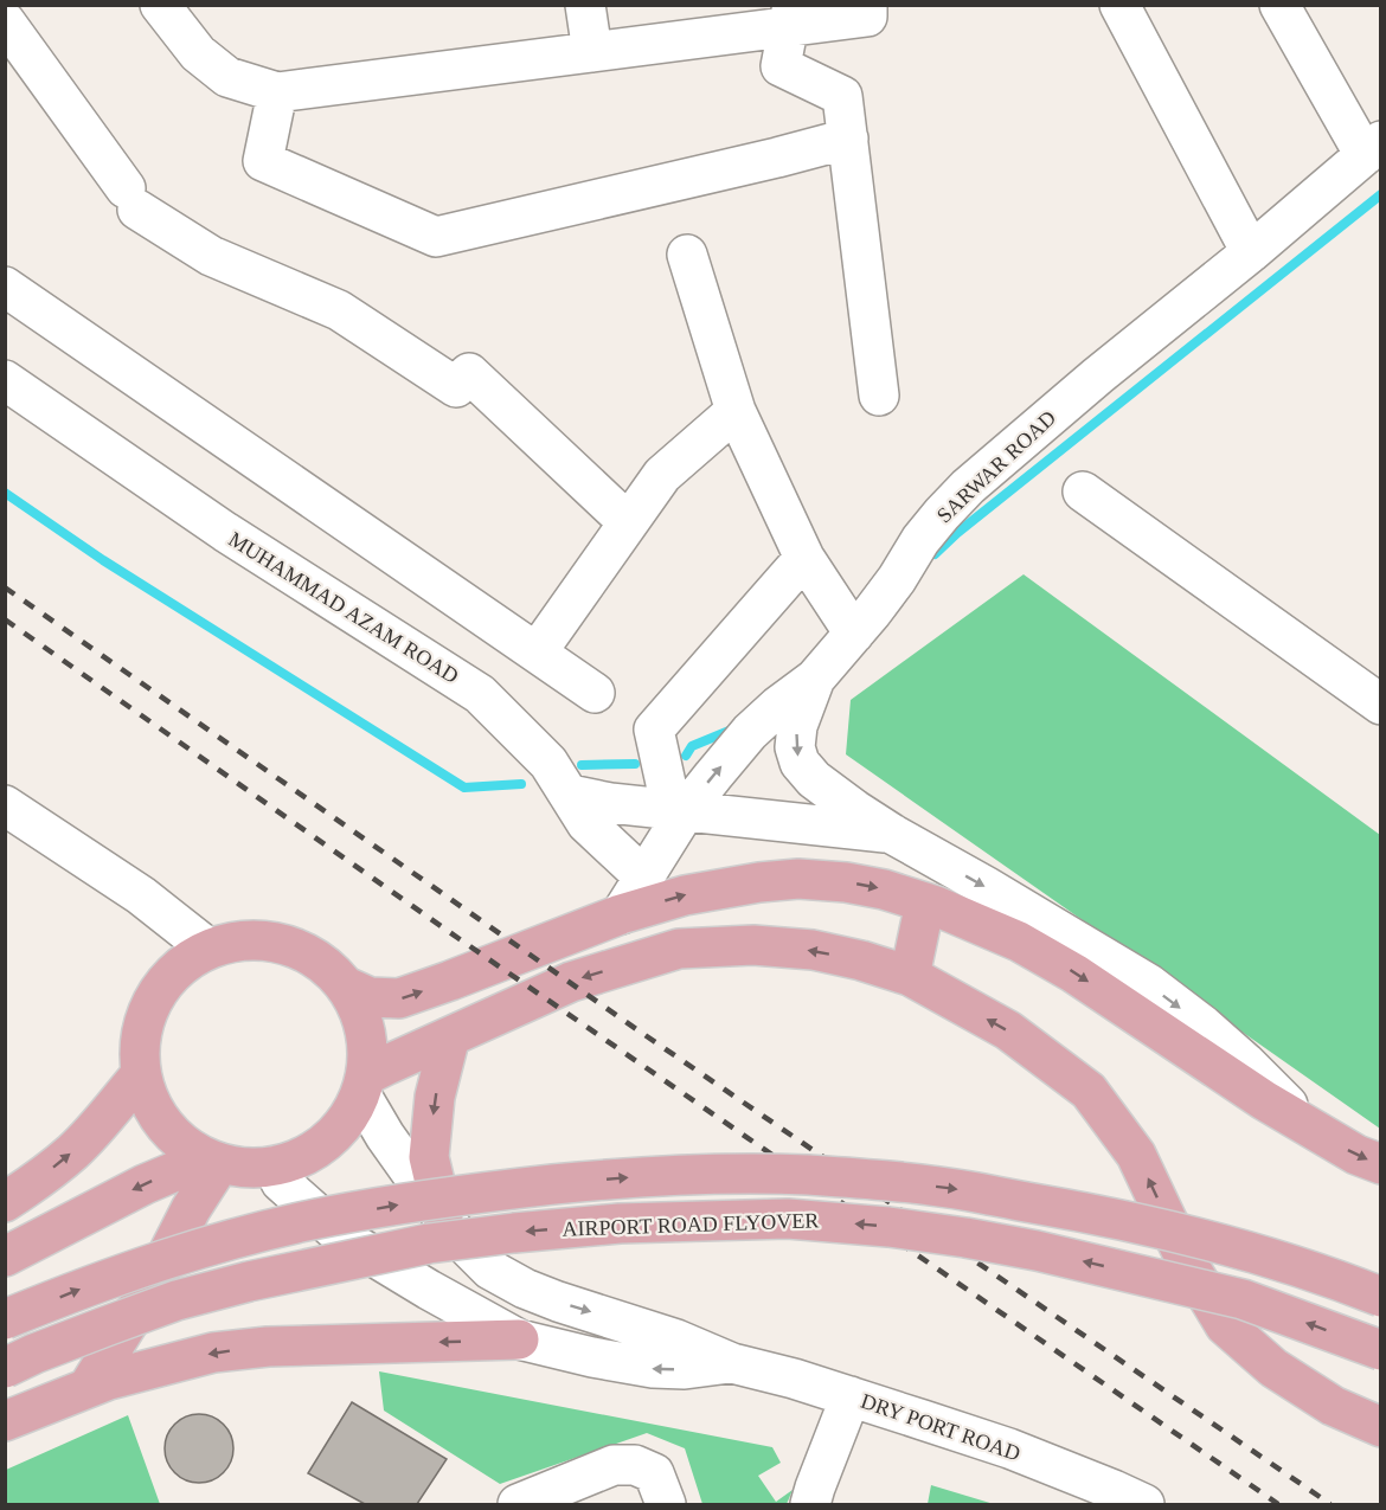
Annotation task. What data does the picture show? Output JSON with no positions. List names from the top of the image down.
{
  "streets": {
    "main road": ["AIRPORT ROAD FLYOVER"],
    "street": ["SARWAR ROAD", "MUHAMMAD AZAM ROAD", "DRY PORT ROAD"]
  },
  "crossings": [
    ["SARWAR ROAD", "MUHAMMAD AZAM ROAD"]
  ]
}
